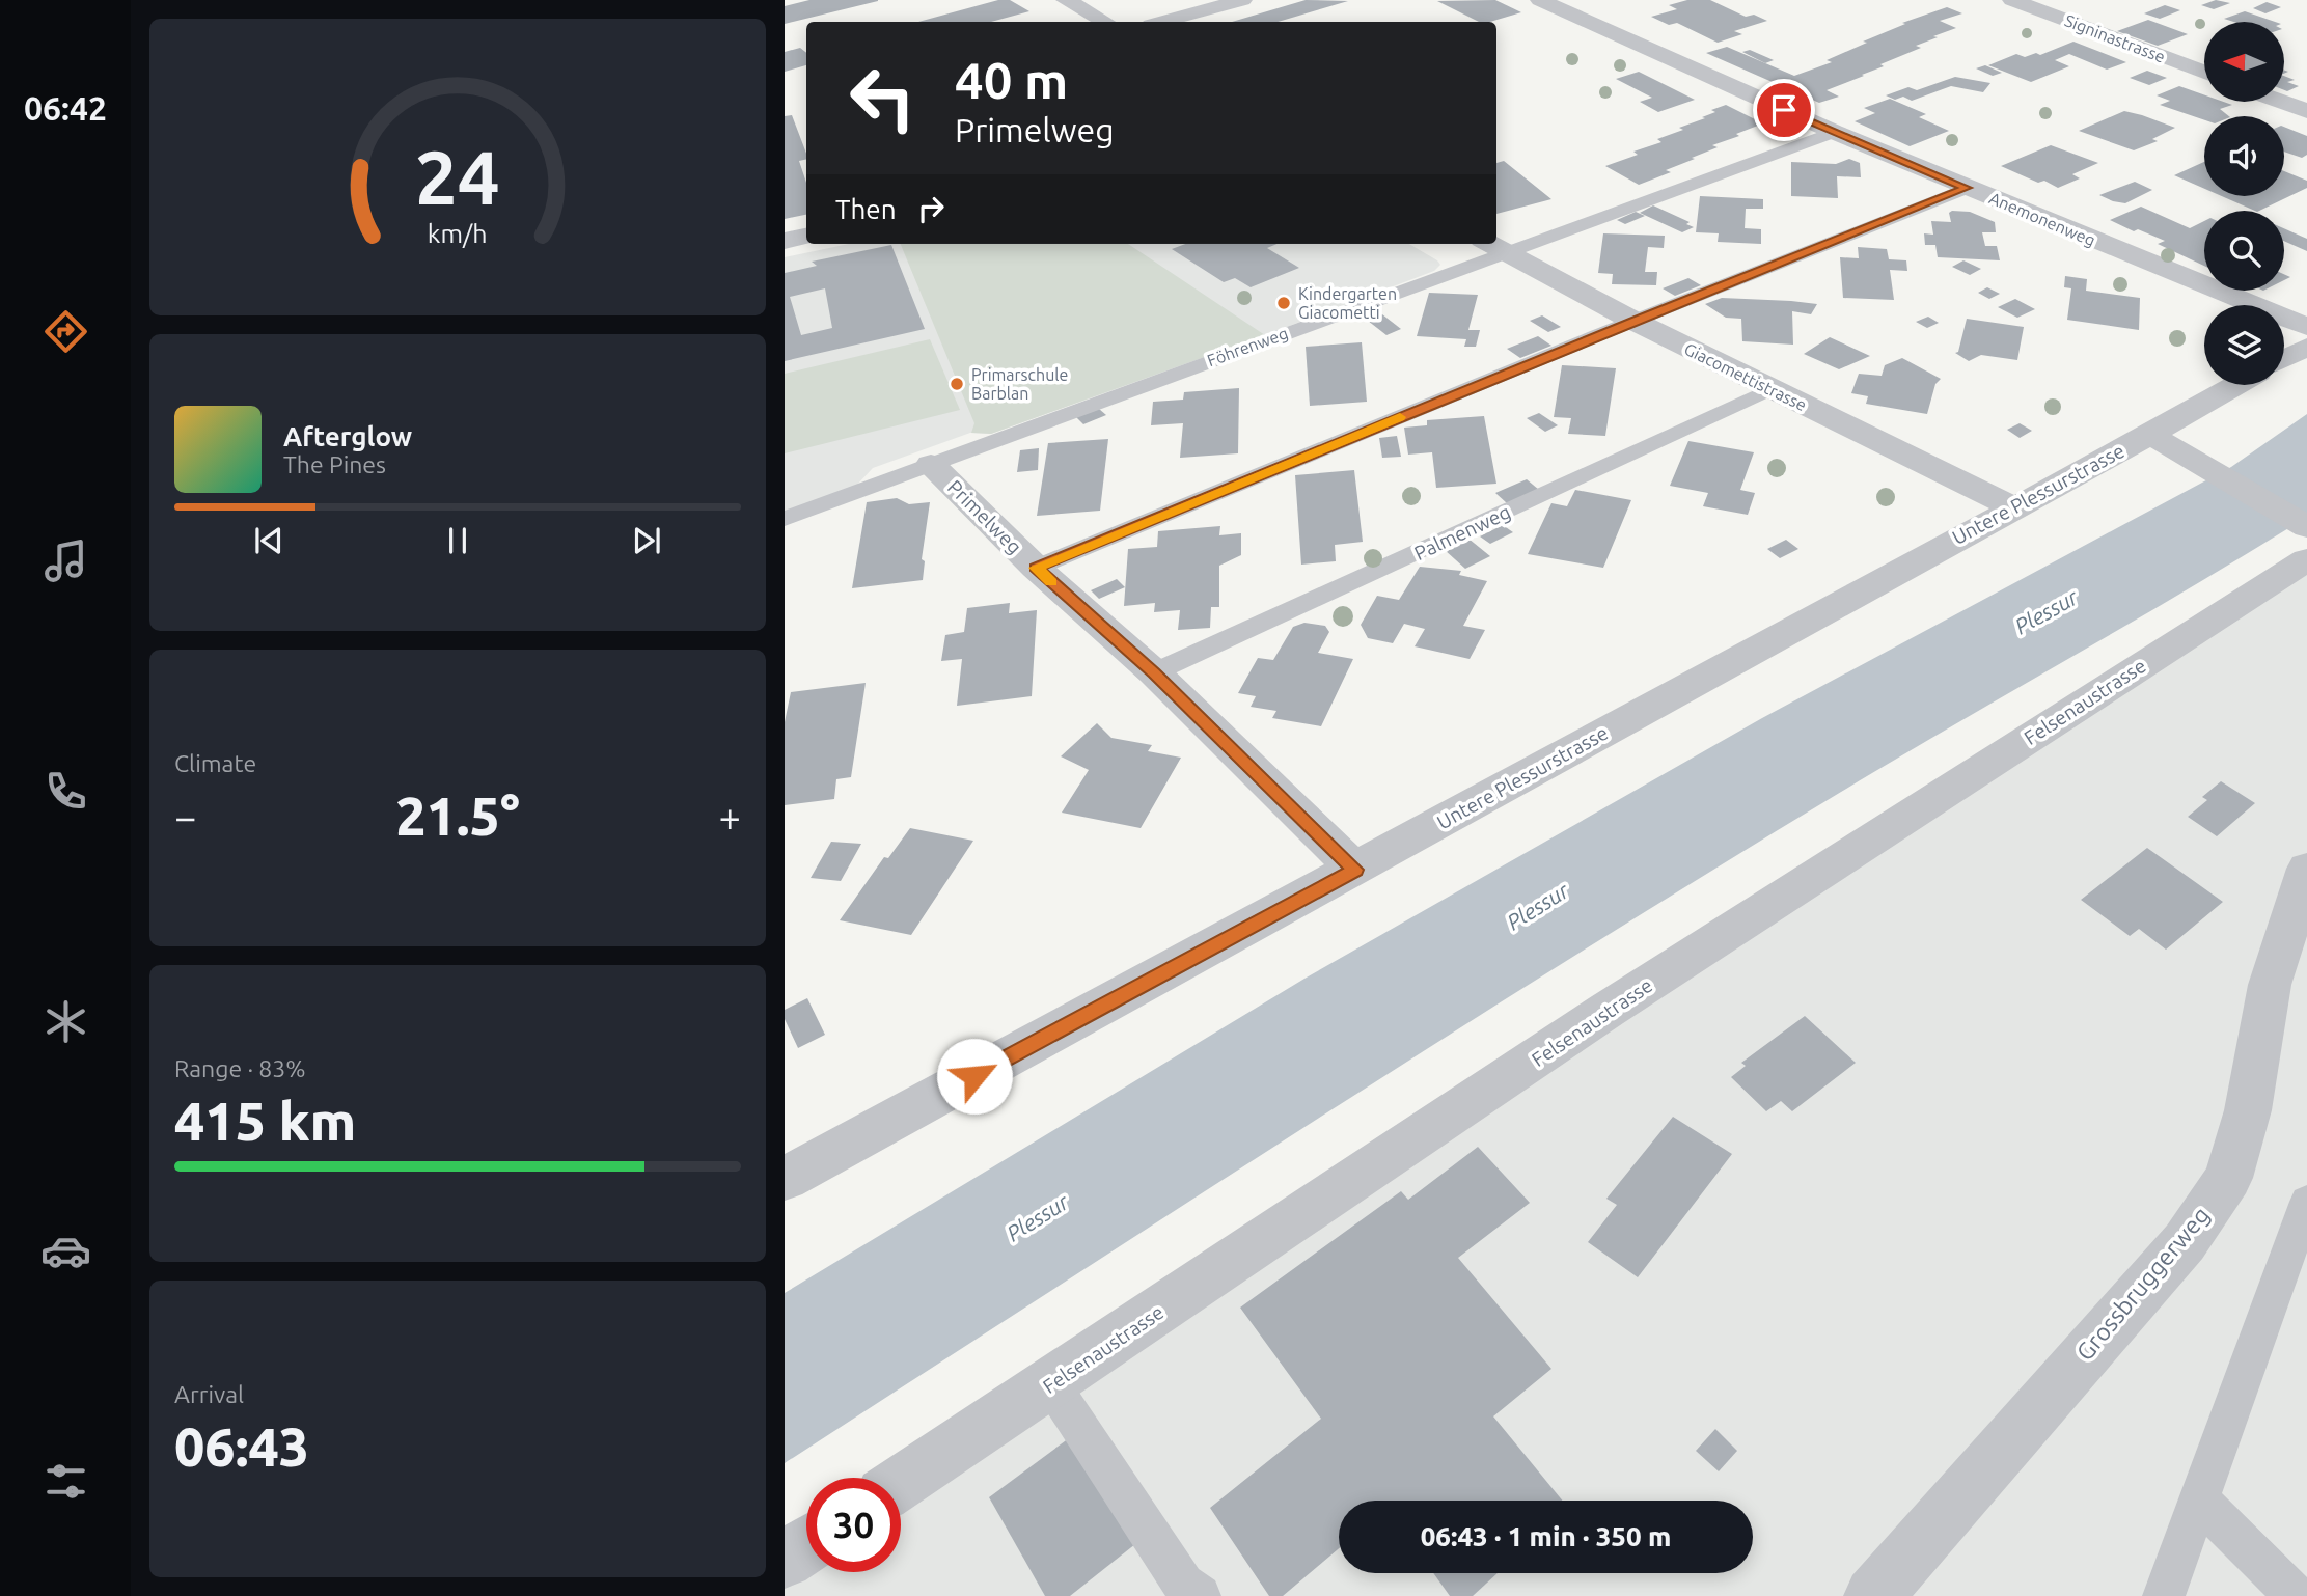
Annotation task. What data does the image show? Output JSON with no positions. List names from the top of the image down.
{
  "streets": {
    "street": [
      "Signinastrasse",
      "Anemonenweg",
      "Giacomettistrasse",
      "Untere Plessurstrasse",
      "Primelweg",
      "Felsenaustrasse",
      "Grossbruggerweg"
    ],
    "lane": ["Föhrenweg", "Palmenweg"]
  },
  "crossings": [
    ["Anemonenweg", "Föhrenweg"],
    ["Föhrenweg", "Giacomettistrasse"],
    ["Föhrenweg", "Primelweg"],
    ["Giacomettistrasse", "Untere Plessurstrasse"],
    ["Giacomettistrasse", "Palmenweg"],
    ["Untere Plessurstrasse", "Primelweg"],
    ["Primelweg", "Palmenweg"]
  ],
  "water": ["Plessur"],
  "places": ["Kindergarten Giacometti", "Primarschule Barblan"],
  "north": "left",
  "page": {
    "tabs": "06:42",
    "turn": ["40 m", "Primelweg"],
    "then": "Then",
    "song": ["Afterglow", "The Pines"],
    "tile": [
      "Climate",
      ["Range · 83%", "415 km"],
      ["Arrival", "06:43"]
    ],
    "heat": ["−", "21.5°", "+"],
    "limit": "30",
    "trip": "06:43 · 1 min · 350 m",
    "gauge": ["24", "km/h"]
  }
}
